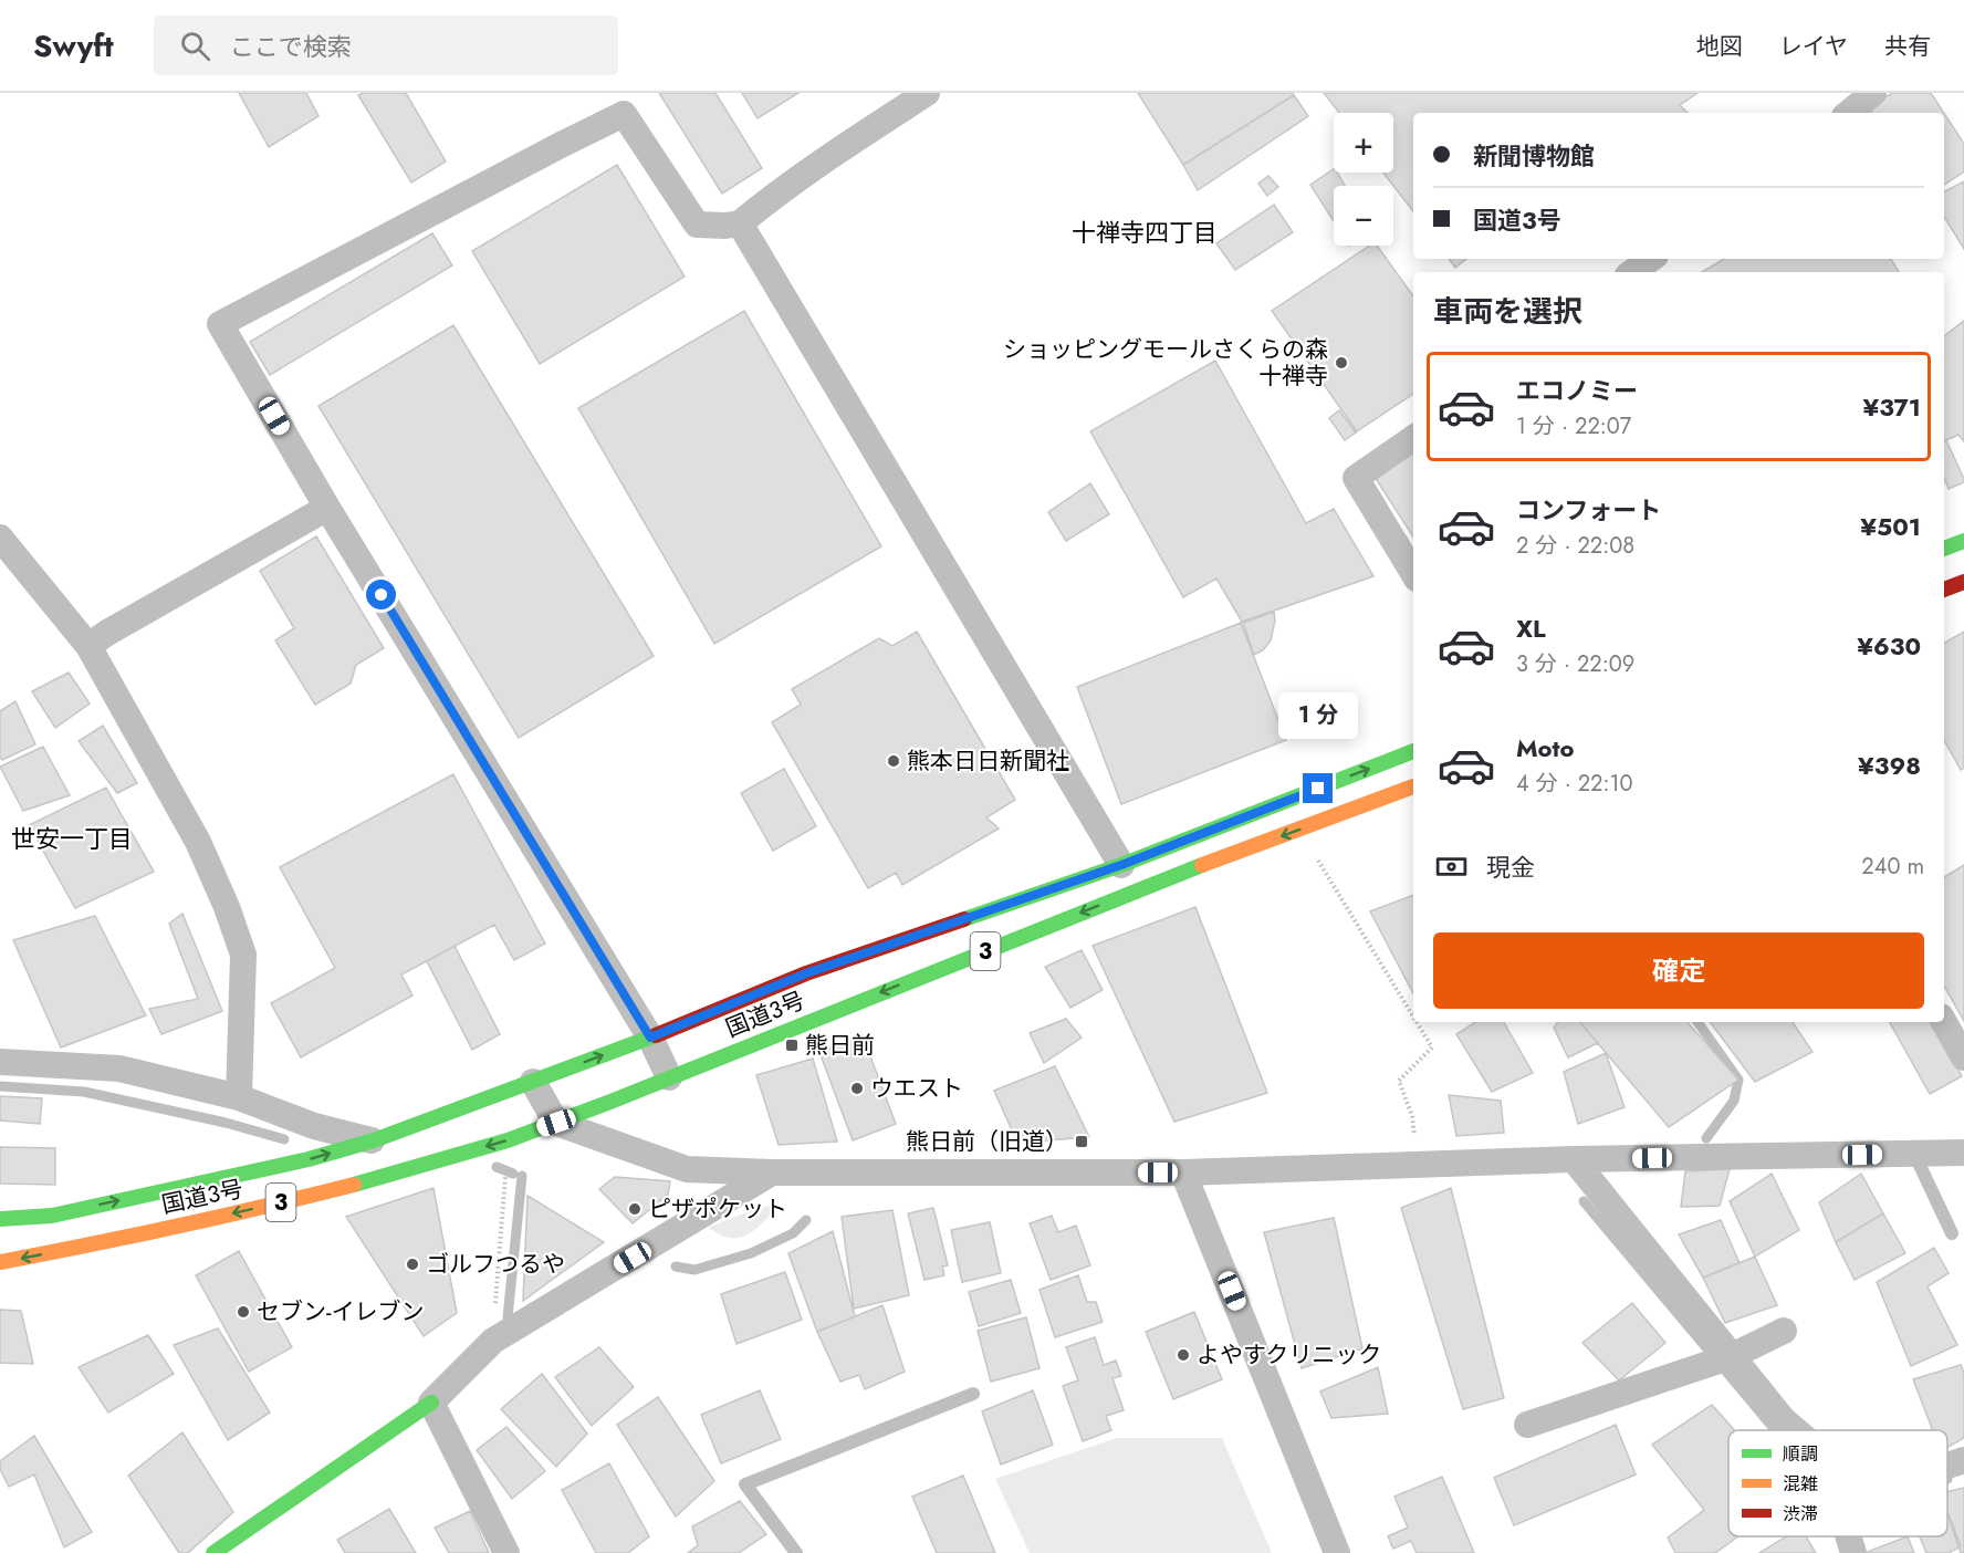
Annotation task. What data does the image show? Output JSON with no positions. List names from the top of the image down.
{
  "streets": {
    "main road": ["3", "国道3号"]
  },
  "districts": ["十禅寺四丁目", "世安一丁目"],
  "places": {
    "other": [
      "ショッピングモールさくらの森 十禅寺",
      "熊本日日新聞社",
      "ウエスト",
      "ピザポケット",
      "ゴルフつるや",
      "セブン-イレブン",
      "よやすクリニック"
    ],
    "transit": ["熊日前", "熊日前（旧道）"]
  },
  "legend": ["順調", "混雑", "渋滞"],
  "page": {
    "header": "Swyft",
    "search": "ここで検索",
    "nav": ["地図", "レイヤ", "共有"],
    "map_buttons": ["+", "−"],
    "banner": ["新聞博物館", "国道3号"],
    "heading": "車両を選択",
    "list": [
      {
        "name": "エコノミー",
        "note": "1 分 · 22:07",
        "value": "¥371"
      },
      {
        "name": "コンフォート",
        "note": "2 分 · 22:08",
        "value": "¥501"
      },
      {
        "name": "XL",
        "note": "3 分 · 22:09",
        "value": "¥630"
      },
      {
        "name": "Moto",
        "note": "4 分 · 22:10",
        "value": "¥398"
      }
    ],
    "bubble": "1 分",
    "pay": ["現金", "240 m"],
    "buttons": "確定"
  }
}
